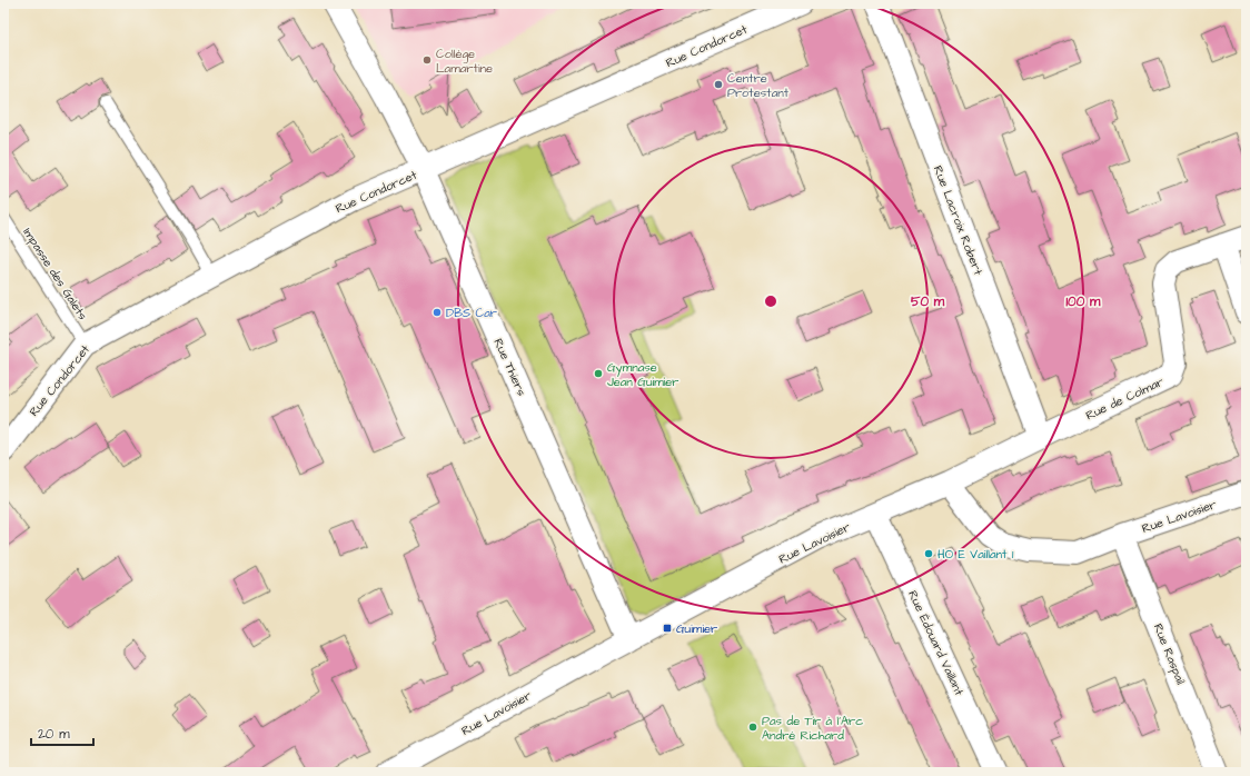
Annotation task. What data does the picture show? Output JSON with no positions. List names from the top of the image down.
{
  "streets": {
    "street": [
      "Rue Condorcet",
      "Rue Lacroix Robert",
      "Rue Thiers",
      "Rue de Colmar",
      "Rue Lavoisier",
      "Rue Édouard Vaillant",
      "Rue Raspail"
    ],
    "lane": ["Impasse des Galets"]
  },
  "crossings": [
    ["Rue Condorcet", "Impasse des Galets"],
    ["Rue Condorcet", "Rue Thiers"],
    ["Rue Lacroix Robert", "Rue de Colmar"],
    ["Rue Thiers", "Rue Lavoisier"],
    ["Rue de Colmar", "Rue Lavoisier"],
    ["Rue Lavoisier", "Rue Édouard Vaillant"],
    ["Rue Lavoisier", "Rue Raspail"]
  ],
  "places": {
    "other": [
      "Collège Lamartine",
      "Centre Protestant",
      "DBS Car",
      "Gymnase Jean Guimier",
      "HO E Vaillant 1",
      "Pas de Tir à l'Arc André Richard"
    ],
    "transit": ["Guimier"]
  },
  "scale_bar": "20 m",
  "rings": ["50 m", "100 m"]
}
